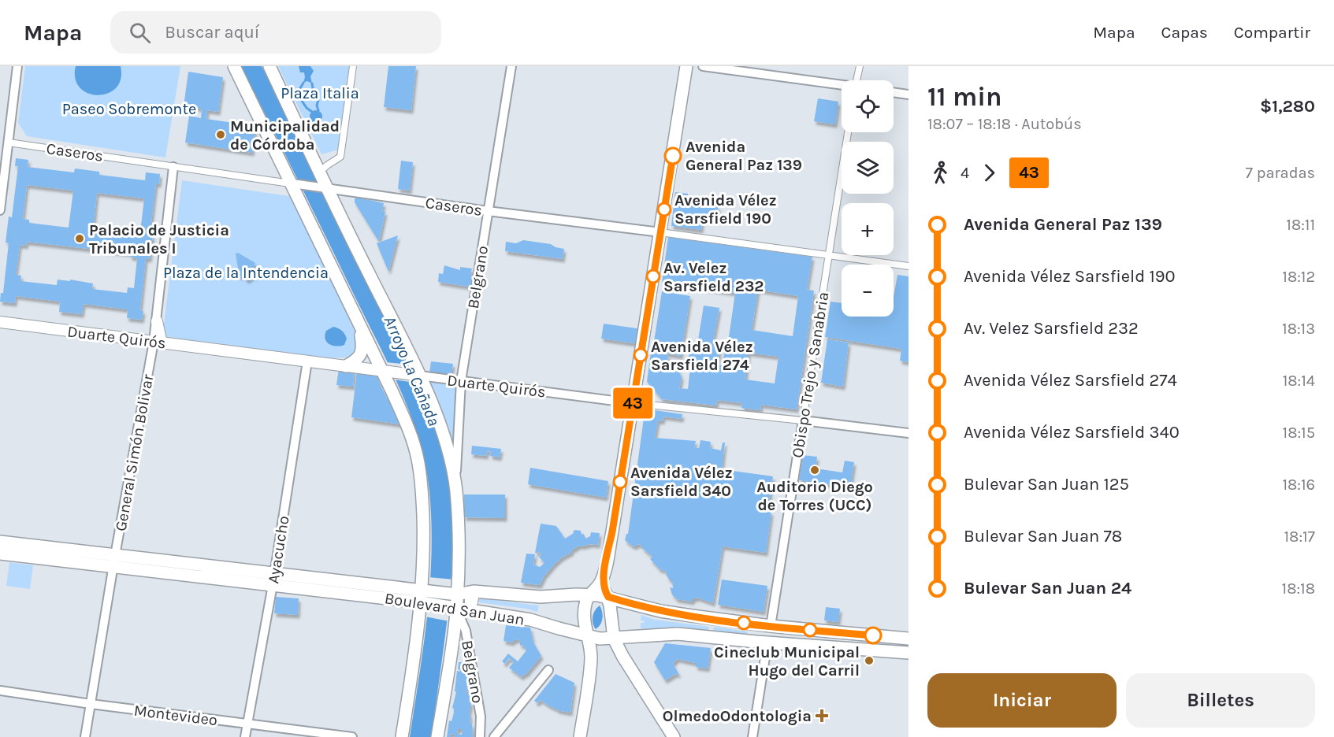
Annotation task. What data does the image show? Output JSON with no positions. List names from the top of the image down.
{
  "streets": {
    "main road": ["Duarte Quirós", "Boulevard San Juan"],
    "street": [
      "Caseros",
      "Belgrano",
      "Obispo Trejo y Sanabria",
      "General Simón Bolivar",
      "Ayacucho",
      "Montevideo"
    ]
  },
  "crossings": [
    ["Caseros", "Belgrano"],
    ["Caseros", "Obispo Trejo y Sanabria"],
    ["Belgrano", "Duarte Quirós"],
    ["Belgrano", "Boulevard San Juan"],
    ["Duarte Quirós", "Obispo Trejo y Sanabria"],
    ["Duarte Quirós", "General Simón Bolivar"],
    ["Duarte Quirós", "Ayacucho"],
    ["Obispo Trejo y Sanabria", "Boulevard San Juan"],
    ["General Simón Bolivar", "Boulevard San Juan"],
    ["General Simón Bolivar", "Montevideo"],
    ["Ayacucho", "Boulevard San Juan"],
    ["Ayacucho", "Montevideo"]
  ],
  "water": ["Arroyo La Cañada"],
  "parks": ["Plaza Italia", "Paseo Sobremonte", "Plaza de la Intendencia"],
  "places": {
    "other": [
      "Municipalidad de Córdoba",
      "Avenida General Paz 139",
      "Avenida Vélez Sarsfield 190",
      "Palacio de Justicia Tribunales I",
      "Av. Velez Sarsfield 232",
      "Avenida Vélez Sarsfield 274",
      "Auditorio Diego de Torres (UCC)",
      "Avenida Vélez Sarsfield 340",
      "Cineclub Municipal Hugo del Carril"
    ],
    "health": ["OlmedoOdontologia"]
  },
  "lines": ["bus line 43"],
  "page": {
    "header": "Mapa",
    "search": "Buscar aquí",
    "nav": ["Mapa", "Capas", "Compartir"],
    "on_map": "43",
    "heading": ["11 min", "18:07 – 18:18 · Autobús", "$1,280"],
    "map_buttons": ["+", "−"],
    "legs": ["4", "43", "7 paradas"],
    "list": [
      {
        "name": "Avenida General Paz 139",
        "value": "18:11"
      },
      {
        "name": "Avenida Vélez Sarsfield 190",
        "value": "18:12"
      },
      {
        "name": "Av. Velez Sarsfield 232",
        "value": "18:13"
      },
      {
        "name": "Avenida Vélez Sarsfield 274",
        "value": "18:14"
      },
      {
        "name": "Avenida Vélez Sarsfield 340",
        "value": "18:15"
      },
      {
        "name": "Bulevar San Juan 125",
        "value": "18:16"
      },
      {
        "name": "Bulevar San Juan 78",
        "value": "18:17"
      },
      {
        "name": "Bulevar San Juan 24",
        "value": "18:18"
      }
    ],
    "buttons": ["Iniciar", "Billetes"]
  }
}
